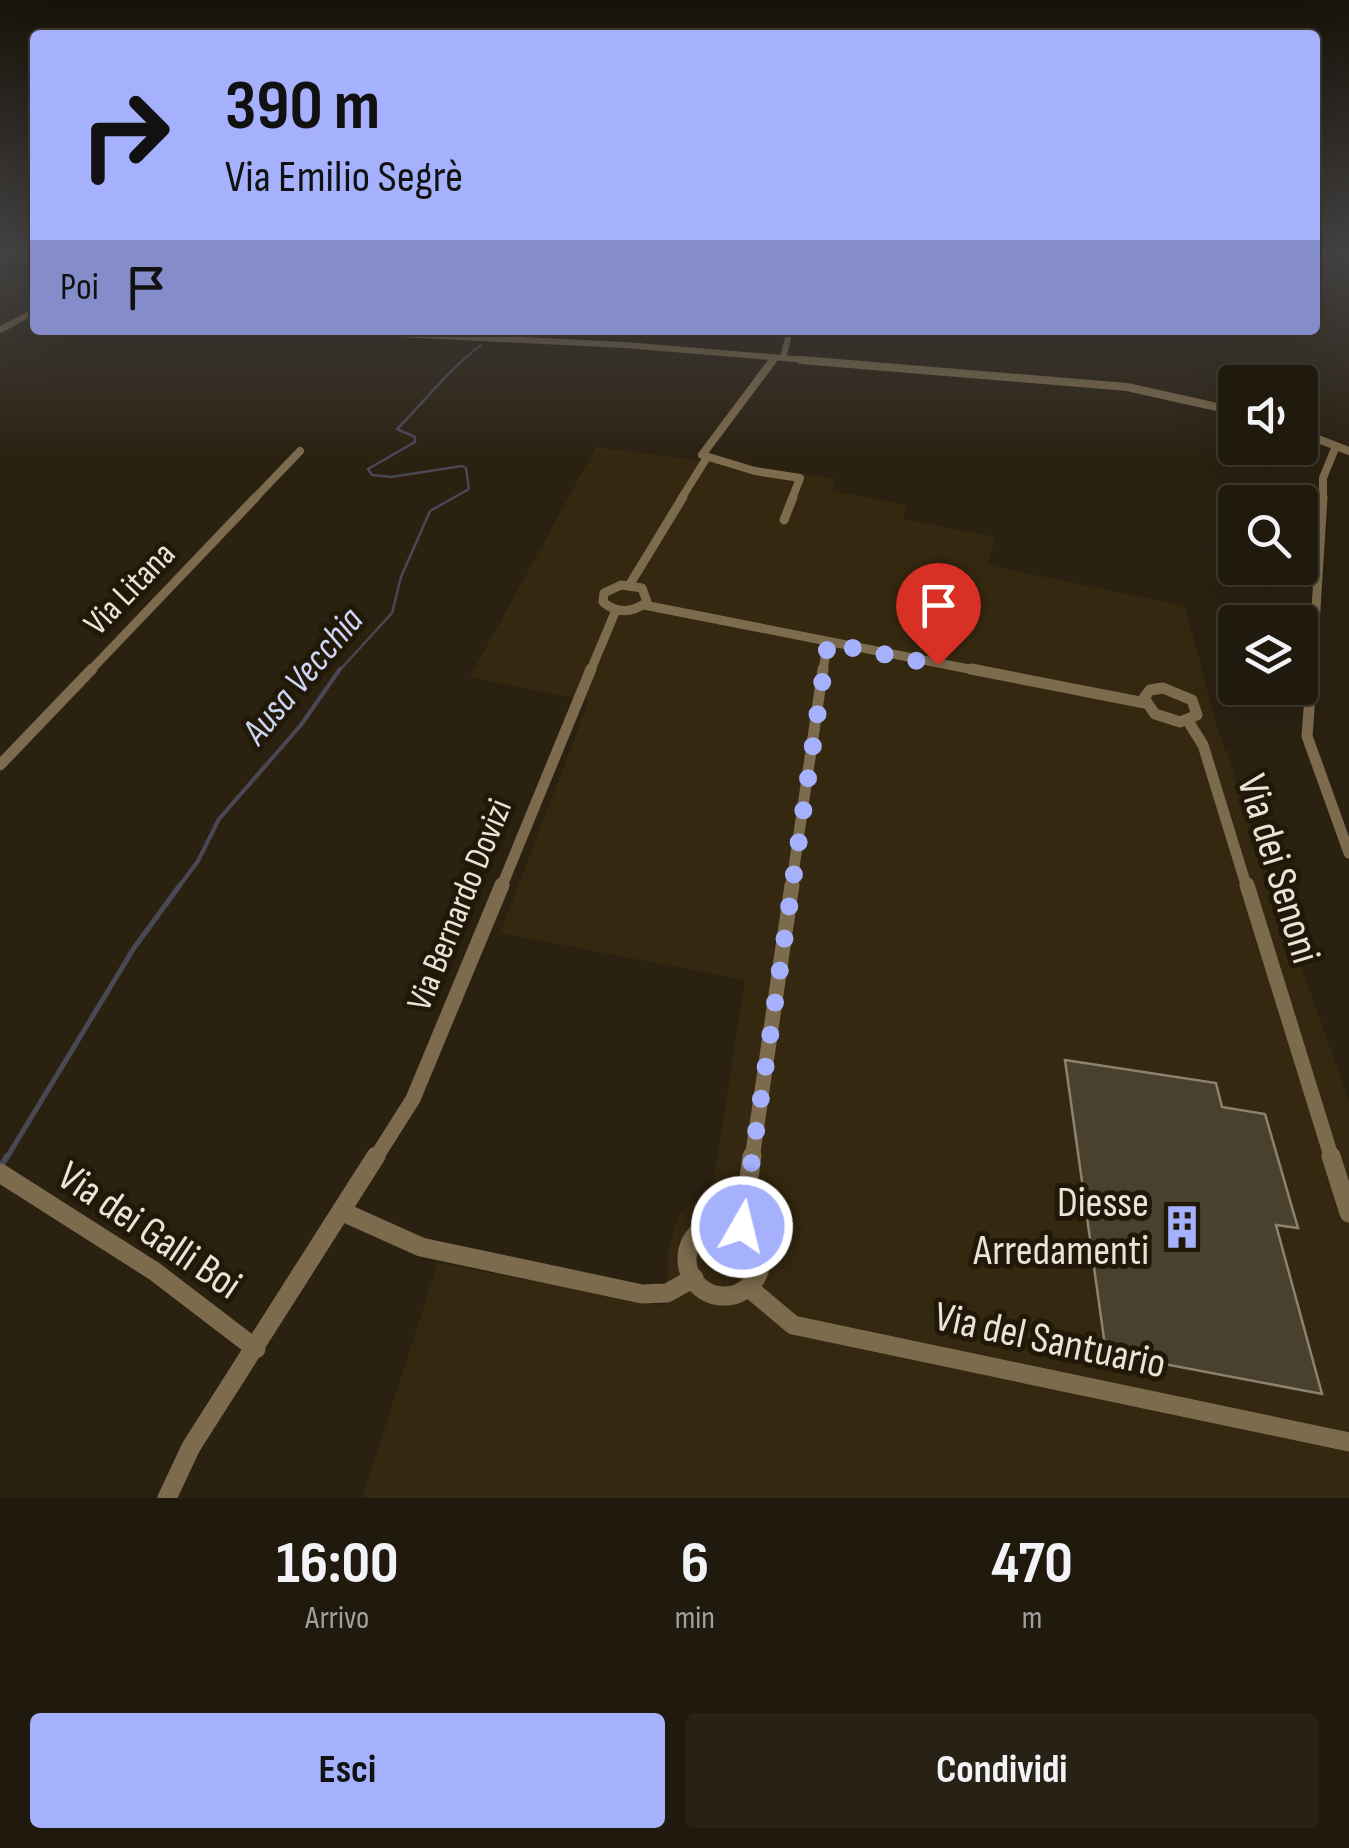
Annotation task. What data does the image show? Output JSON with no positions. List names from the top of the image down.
{
  "streets": {
    "street": [
      "Via Litana",
      "Via dei Senoni",
      "Via Bernardo Dovizi",
      "Via dei Galli Boi",
      "Via del Santuario"
    ]
  },
  "crossings": [
    ["Via Bernardo Dovizi", "Via dei Galli Boi"]
  ],
  "water": ["Ausa Vecchia"],
  "places": {
    "building": ["Diesse Arredamenti"]
  },
  "page": {
    "turn": ["390 m", "Via Emilio Segrè"],
    "then": "Poi",
    "eta": [
      "16:00",
      "Arrivo",
      "6",
      "min",
      "470",
      "m"
    ],
    "buttons": ["Esci", "Condividi"]
  }
}
